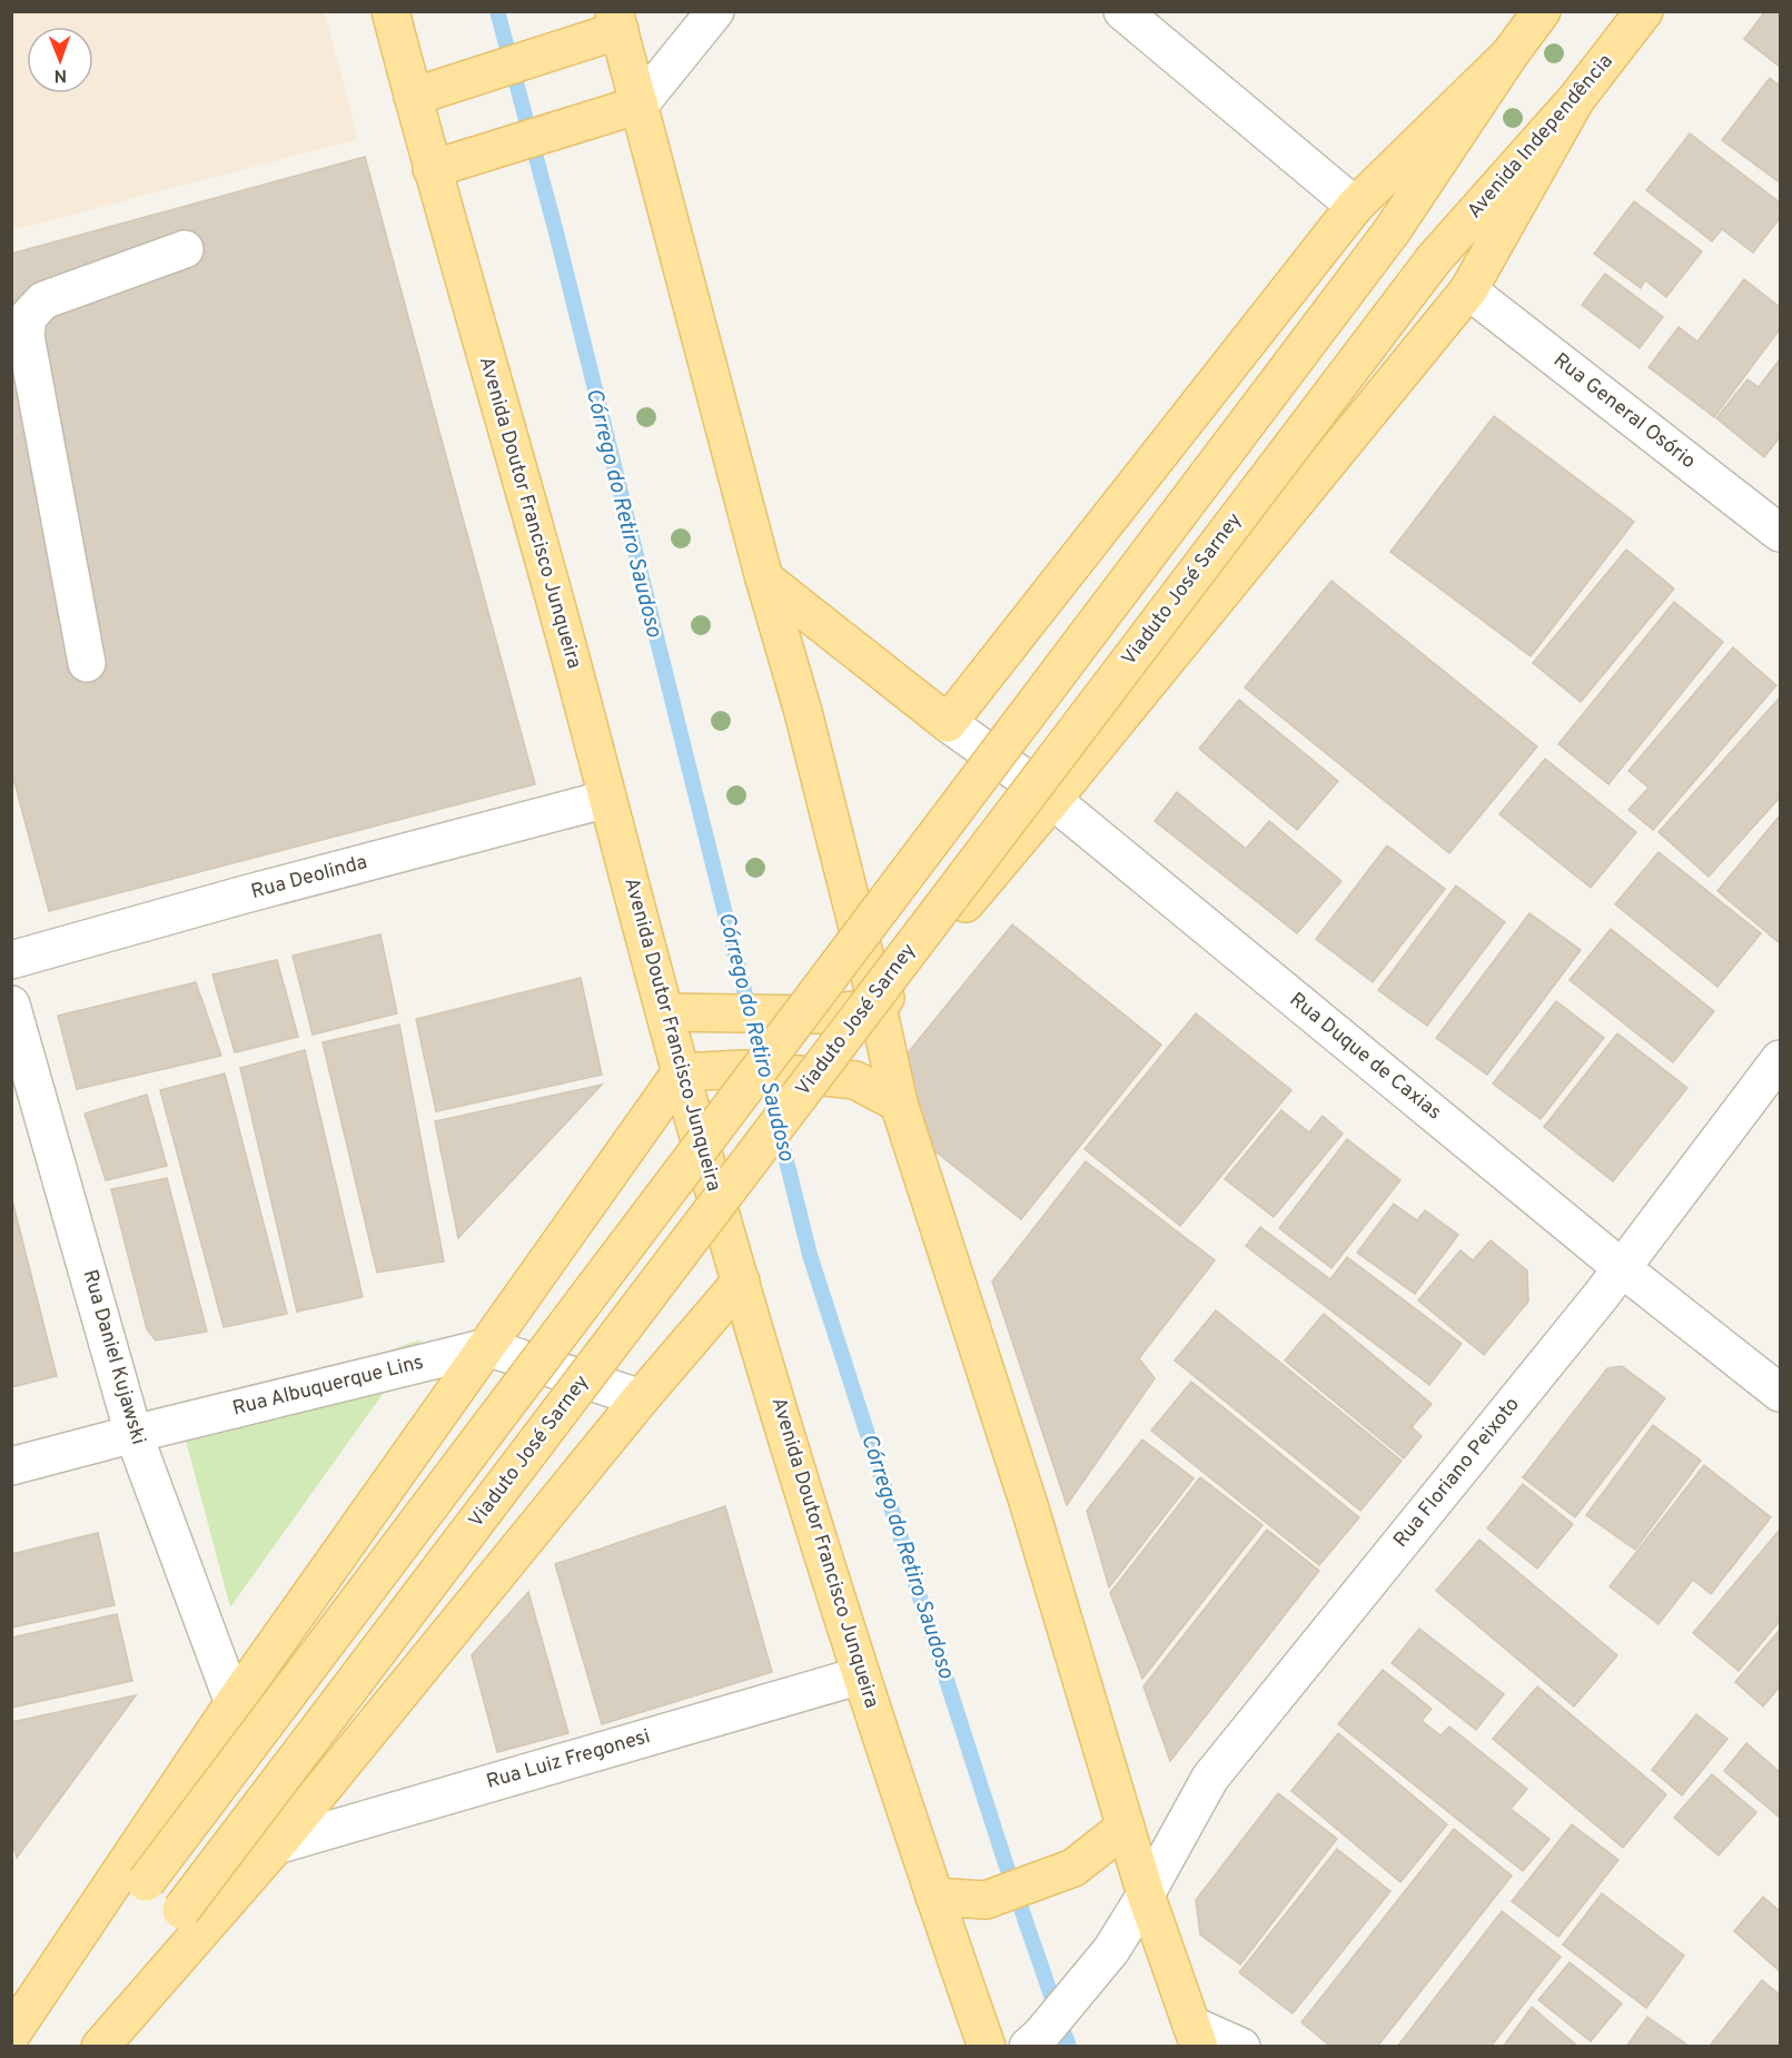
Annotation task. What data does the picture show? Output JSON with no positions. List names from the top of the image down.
{
  "streets": {
    "main road": ["Avenida Independência", "Avenida Doutor Francisco Junqueira", "Viaduto José Sarney"],
    "street": [
      "Rua General Osório",
      "Rua Deolinda",
      "Rua Duque de Caxias",
      "Rua Daniel Kujawski",
      "Rua Albuquerque Lins",
      "Rua Floriano Peixoto",
      "Rua Luiz Fregonesi"
    ]
  },
  "crossings": [
    ["Avenida Independência", "Viaduto José Sarney"],
    ["Avenida Doutor Francisco Junqueira", "Rua Deolinda"],
    ["Avenida Doutor Francisco Junqueira", "Rua Luiz Fregonesi"],
    ["Rua Duque de Caxias", "Rua Floriano Peixoto"],
    ["Rua Daniel Kujawski", "Rua Albuquerque Lins"]
  ],
  "water": ["Córrego do Retiro Saudoso"],
  "north": "bottom"
}
